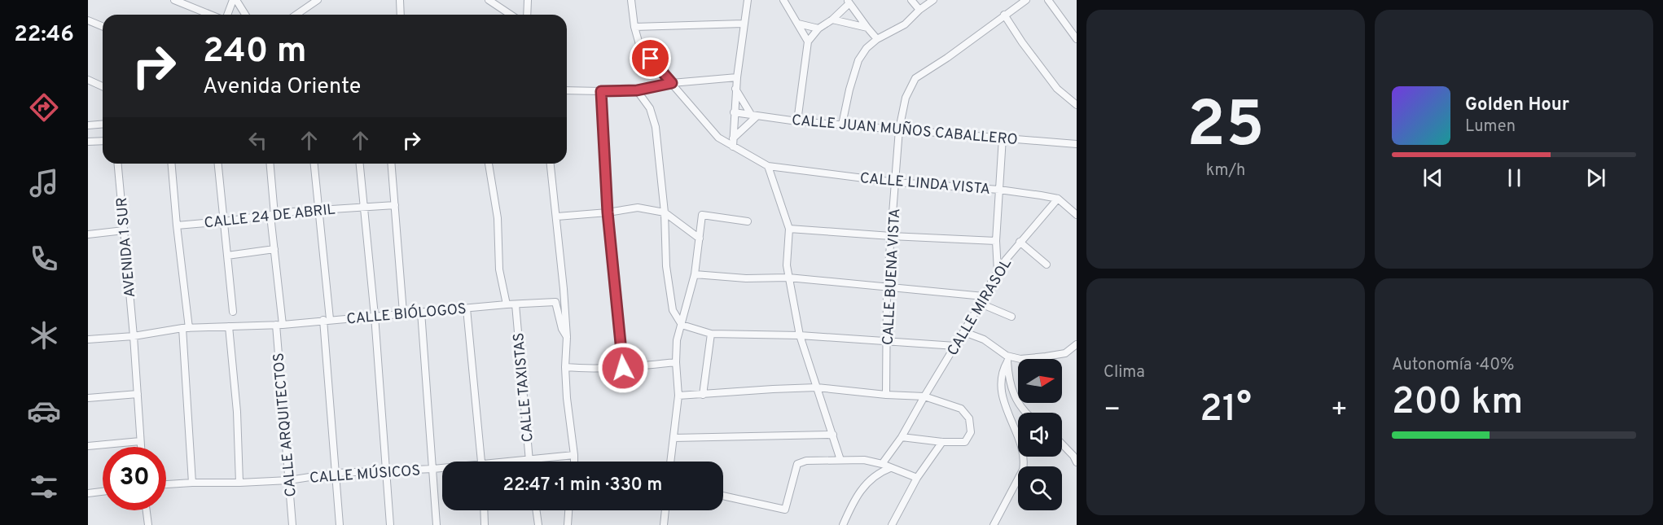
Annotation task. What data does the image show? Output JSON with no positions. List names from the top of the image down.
{
  "streets": {
    "street": [
      "CALLE JUAN MUÑOS CABALLERO",
      "CALLE LINDA VISTA",
      "CALLE 24 DE ABRIL",
      "AVENIDA 1 SUR",
      "CALLE BUENA VISTA",
      "CALLE MIRASOL",
      "CALLE BIÓLOGOS",
      "CALLE TAXISTAS",
      "CALLE ARQUITECTOS",
      "CALLE MÚSICOS"
    ]
  },
  "crossings": [
    ["CALLE JUAN MUÑOS CABALLERO", "CALLE BUENA VISTA"],
    ["CALLE LINDA VISTA", "CALLE BUENA VISTA"],
    ["CALLE LINDA VISTA", "CALLE MIRASOL"],
    ["CALLE 24 DE ABRIL", "CALLE ARQUITECTOS"],
    ["AVENIDA 1 SUR", "CALLE BIÓLOGOS"],
    ["CALLE BIÓLOGOS", "CALLE TAXISTAS"],
    ["CALLE BIÓLOGOS", "CALLE ARQUITECTOS"],
    ["CALLE BIÓLOGOS", "CALLE MÚSICOS"],
    ["CALLE TAXISTAS", "CALLE MÚSICOS"],
    ["CALLE ARQUITECTOS", "CALLE MÚSICOS"]
  ],
  "north": "right",
  "page": {
    "tabs": "22:46",
    "tile": [
      ["25", "km/h"],
      "Clima",
      ["Autonomía · 40%", "200 km"]
    ],
    "turn": ["240 m", "Avenida Oriente"],
    "song": ["Golden Hour", "Lumen"],
    "heat": ["−", "21°", "+"],
    "limit": "30",
    "trip": "22:47 · 1 min · 330 m"
  }
}
